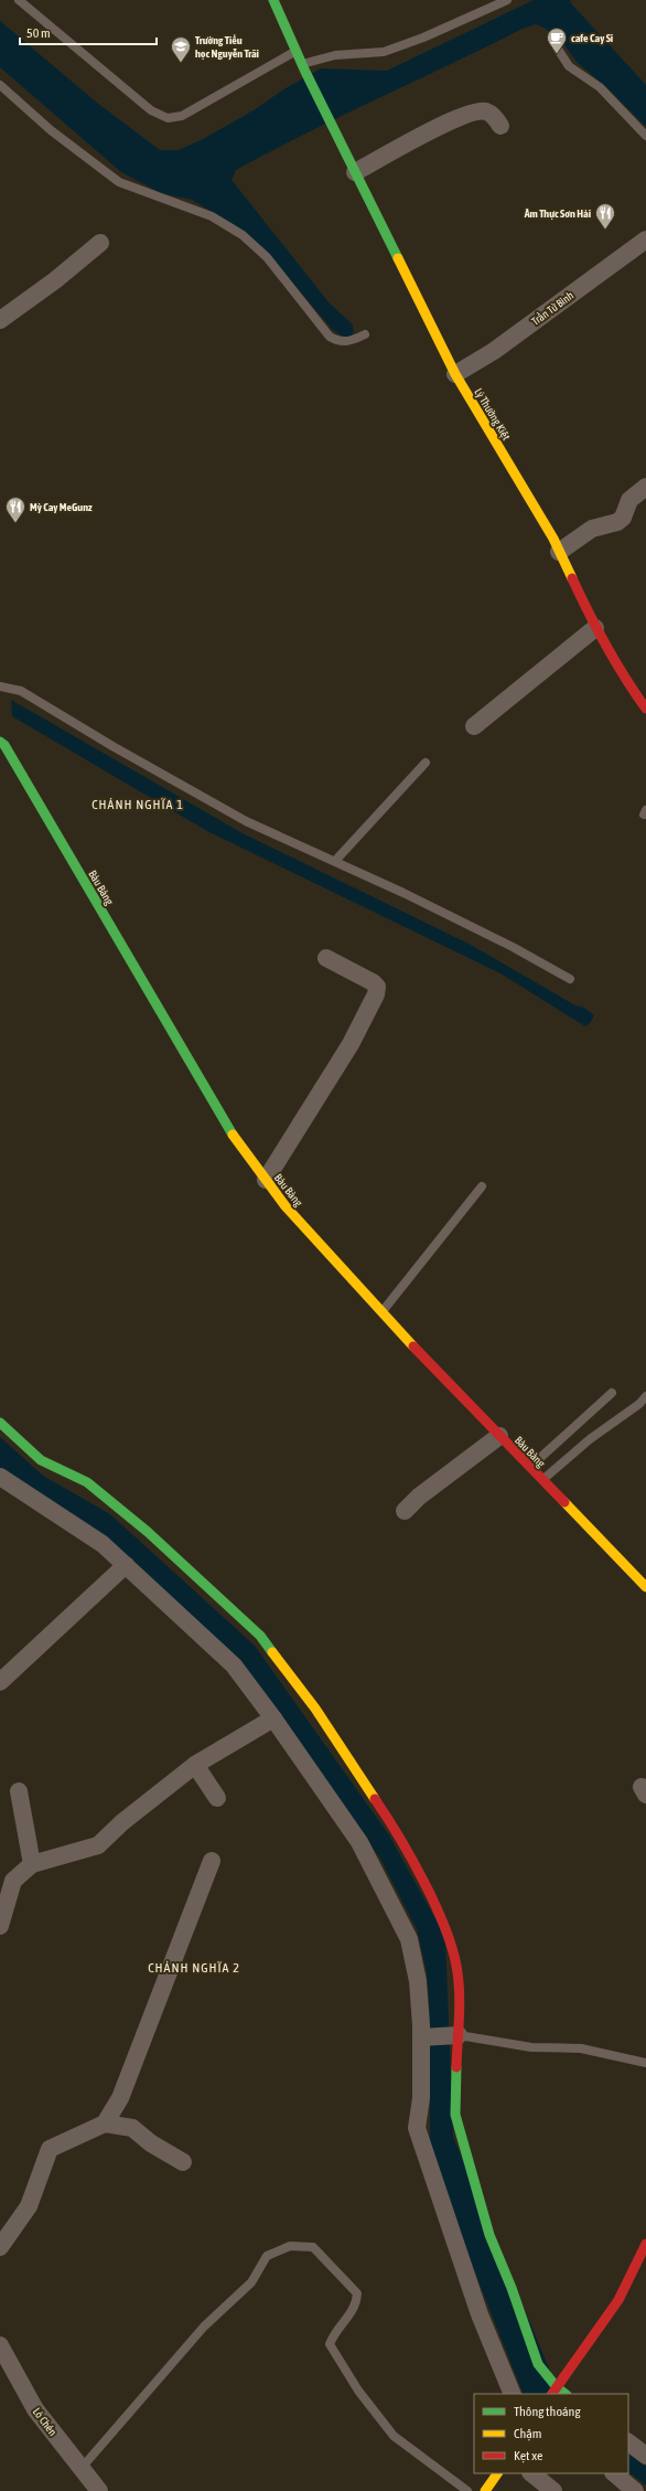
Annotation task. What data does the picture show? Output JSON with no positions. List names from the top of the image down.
{
  "streets": {
    "street": [
      "Trần Tử Bình",
      "Lý Thường Kiệt",
      "Bàu Bàng",
      "Lò Chén"
    ]
  },
  "crossings": [
    ["Trần Tử Bình", "Lý Thường Kiệt"]
  ],
  "districts": ["CHÁNH NGHĨA 1", "CHÁNH NGHĨA 2"],
  "places": {
    "cafe": ["cafe Cay Si"],
    "school or university": ["Trường Tiểu học Nguyễn Trãi"],
    "restaurant": ["Âm Thực Sơn Hải", "Mỳ Cay MeGunz"]
  },
  "legend": ["Thông thoáng", "Chậm", "Kẹt xe"],
  "scale_bar": "50 m"
}
